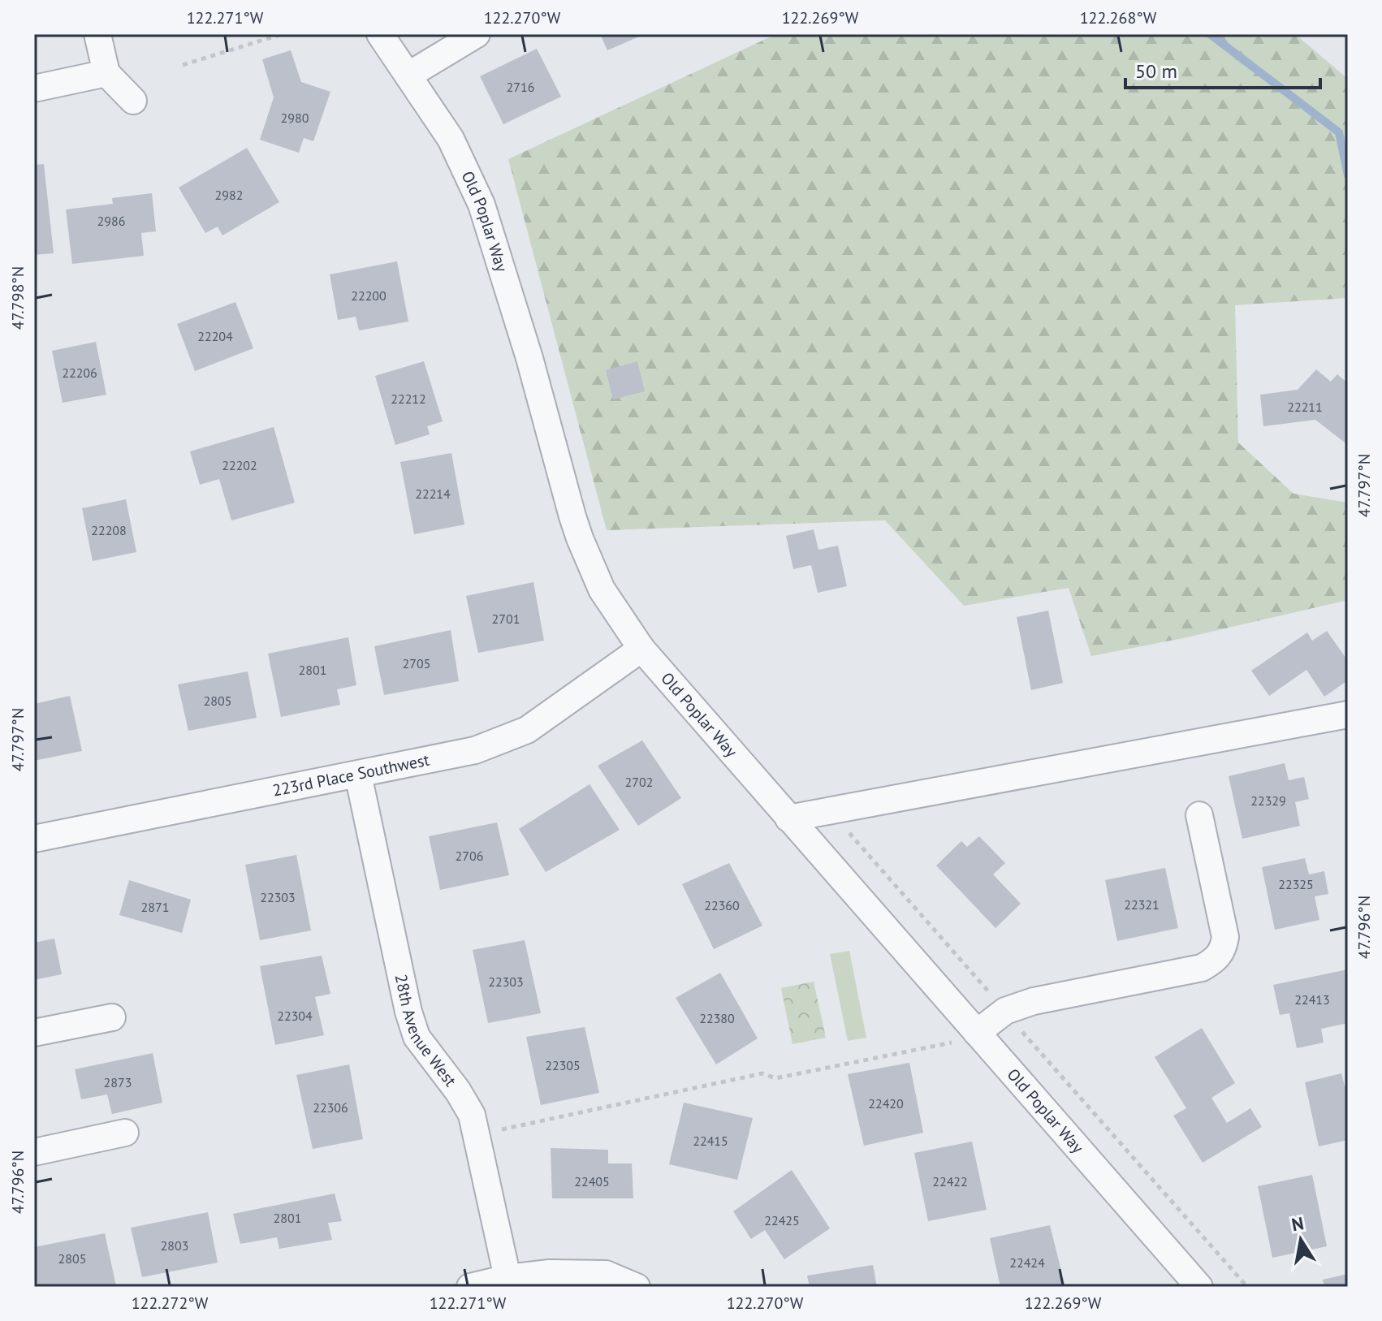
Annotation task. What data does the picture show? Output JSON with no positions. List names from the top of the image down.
{
  "streets": {
    "street": ["Old Poplar Way", "223rd Place Southwest", "28th Avenue West"]
  },
  "crossings": [
    ["Old Poplar Way", "223rd Place Southwest"],
    ["223rd Place Southwest", "28th Avenue West"]
  ],
  "house_numbers": [
    "2716",
    "2980",
    "2982",
    "2986",
    "22200",
    "22204",
    "22206",
    "22212",
    "22211",
    "22202",
    "22214",
    "22208",
    "2701",
    "2705",
    "2801",
    "2805",
    "2702",
    "22329",
    "2706",
    "22325",
    "22303",
    "22321",
    "22360",
    "2871",
    "22303",
    "22413",
    "22304",
    "22380",
    "22305",
    "2873",
    "22420",
    "22306",
    "22415",
    "22405",
    "22422",
    "2801",
    "22425",
    "2803",
    "2805",
    "22424"
  ],
  "scale_bar": "50 m",
  "north": "top",
  "coordinates": [
    "122.271°W",
    "122.270°W",
    "122.269°W",
    "122.268°W",
    "47.798°N",
    "47.797°N",
    "47.796°N",
    "122.272°W"
  ]
}
